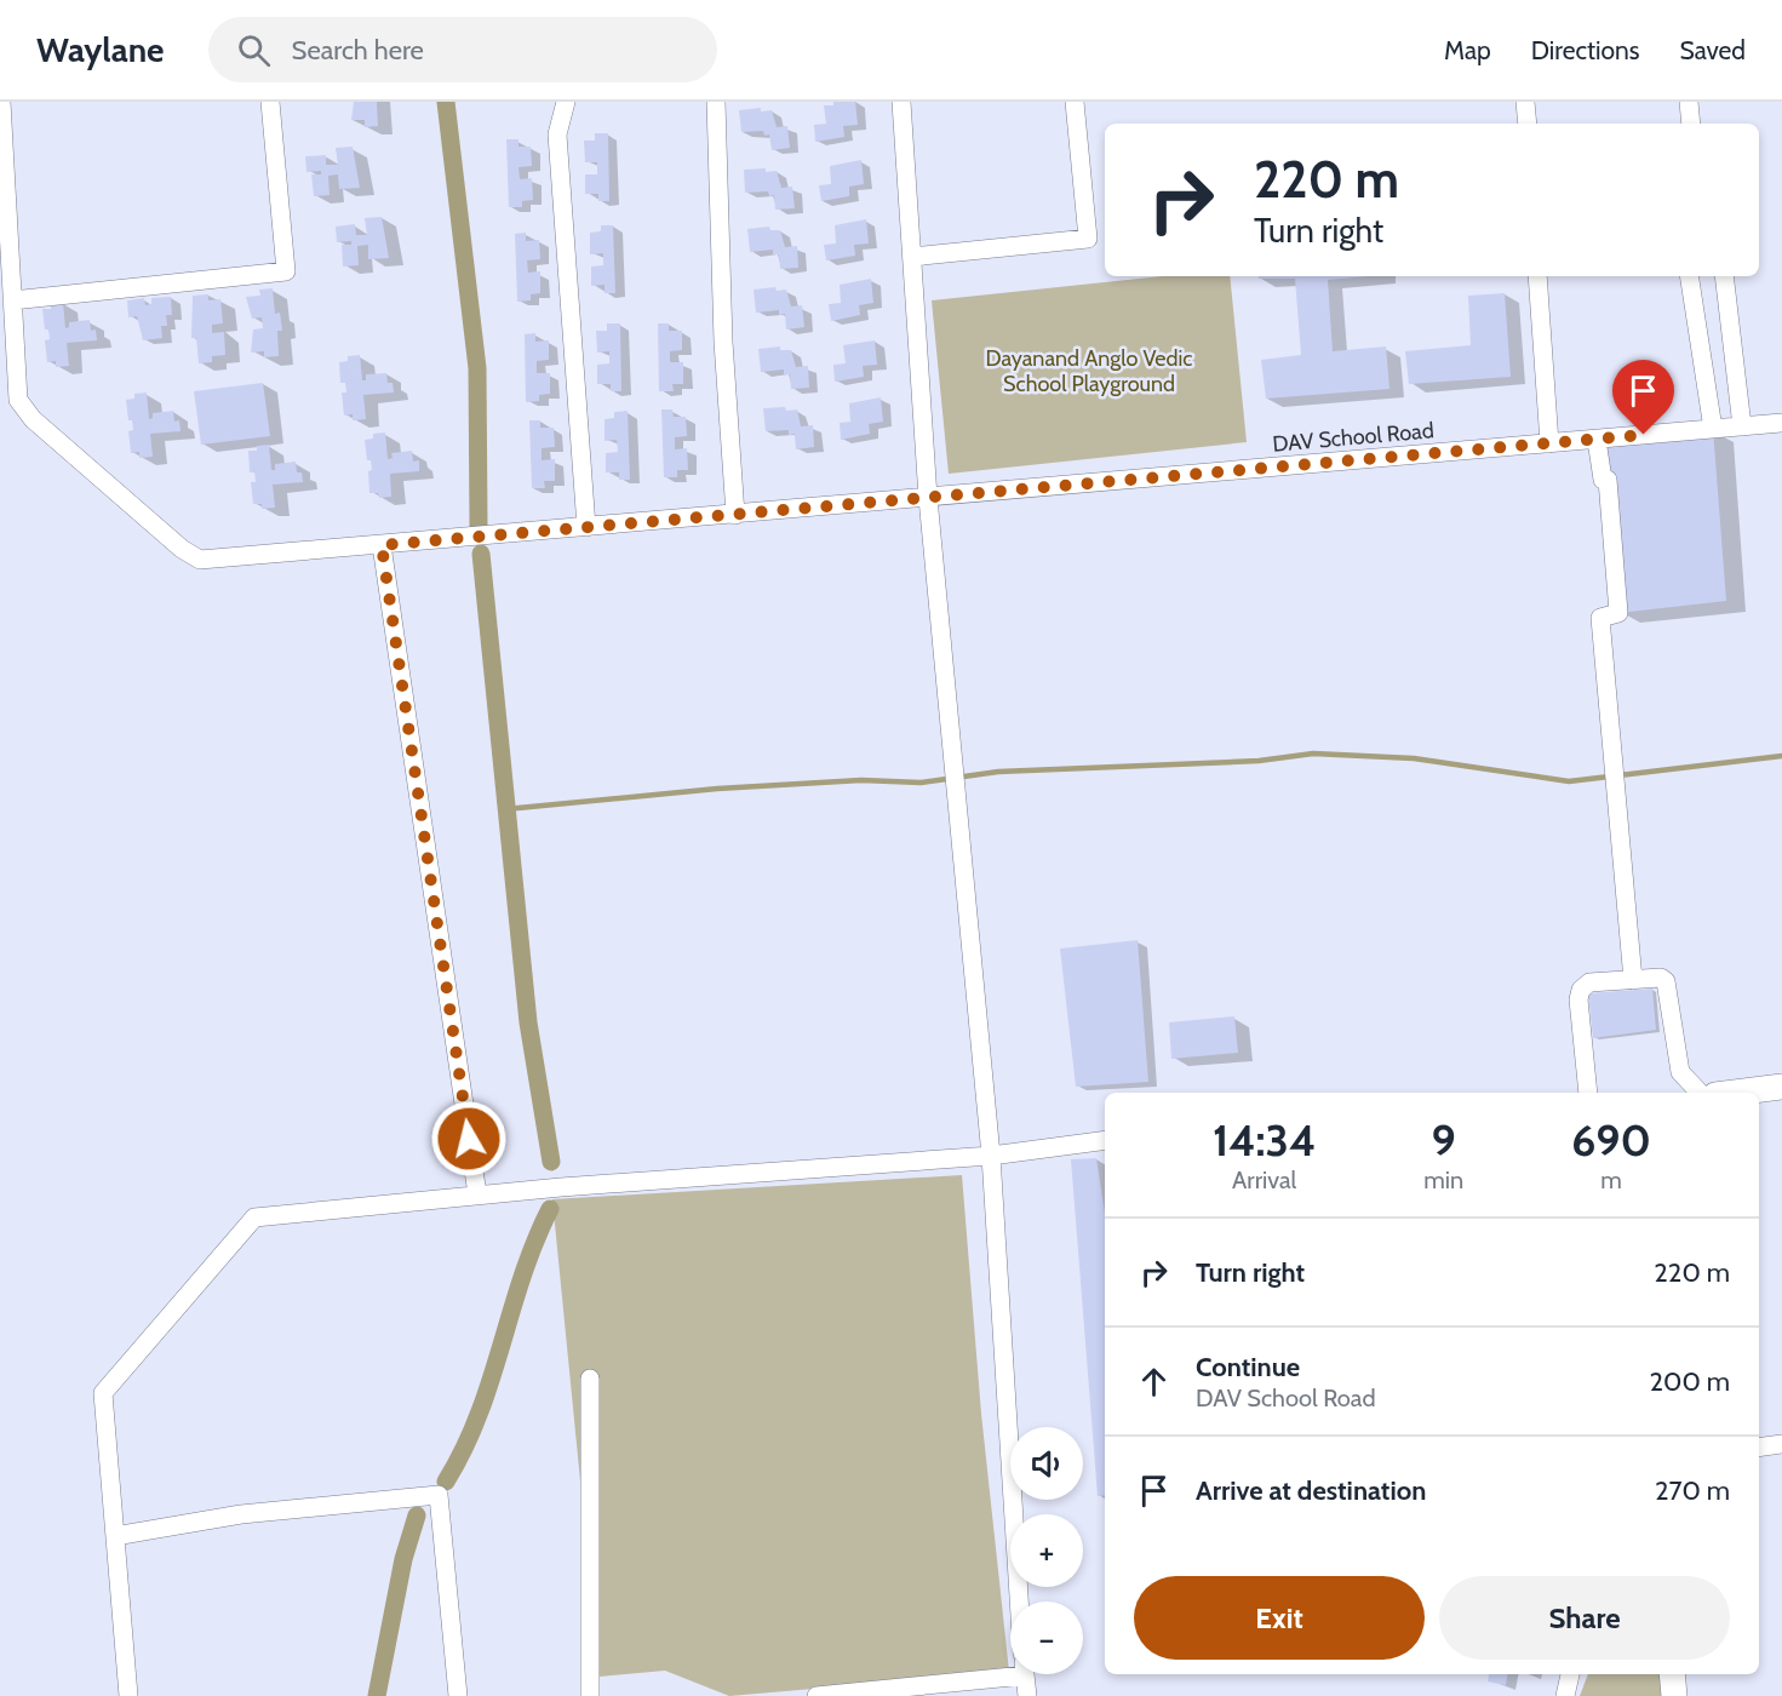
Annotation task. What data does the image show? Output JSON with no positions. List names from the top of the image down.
{
  "streets": {
    "street": ["DAV School Road"]
  },
  "parks": ["Dayanand Anglo Vedic School Playground"],
  "page": {
    "header": "Waylane",
    "search": "Search here",
    "nav": ["Map", "Directions", "Saved"],
    "turn": ["220 m", "Turn right"],
    "eta": [
      "14:34",
      "Arrival",
      "9",
      "min",
      "690",
      "m"
    ],
    "list": [
      {
        "name": "Turn right",
        "value": "220 m"
      },
      {
        "name": "Continue",
        "note": "DAV School Road",
        "value": "200 m"
      },
      {
        "name": "Arrive at destination",
        "value": "270 m"
      }
    ],
    "map_buttons": ["+", "−"],
    "buttons": ["Exit", "Share"]
  }
}
